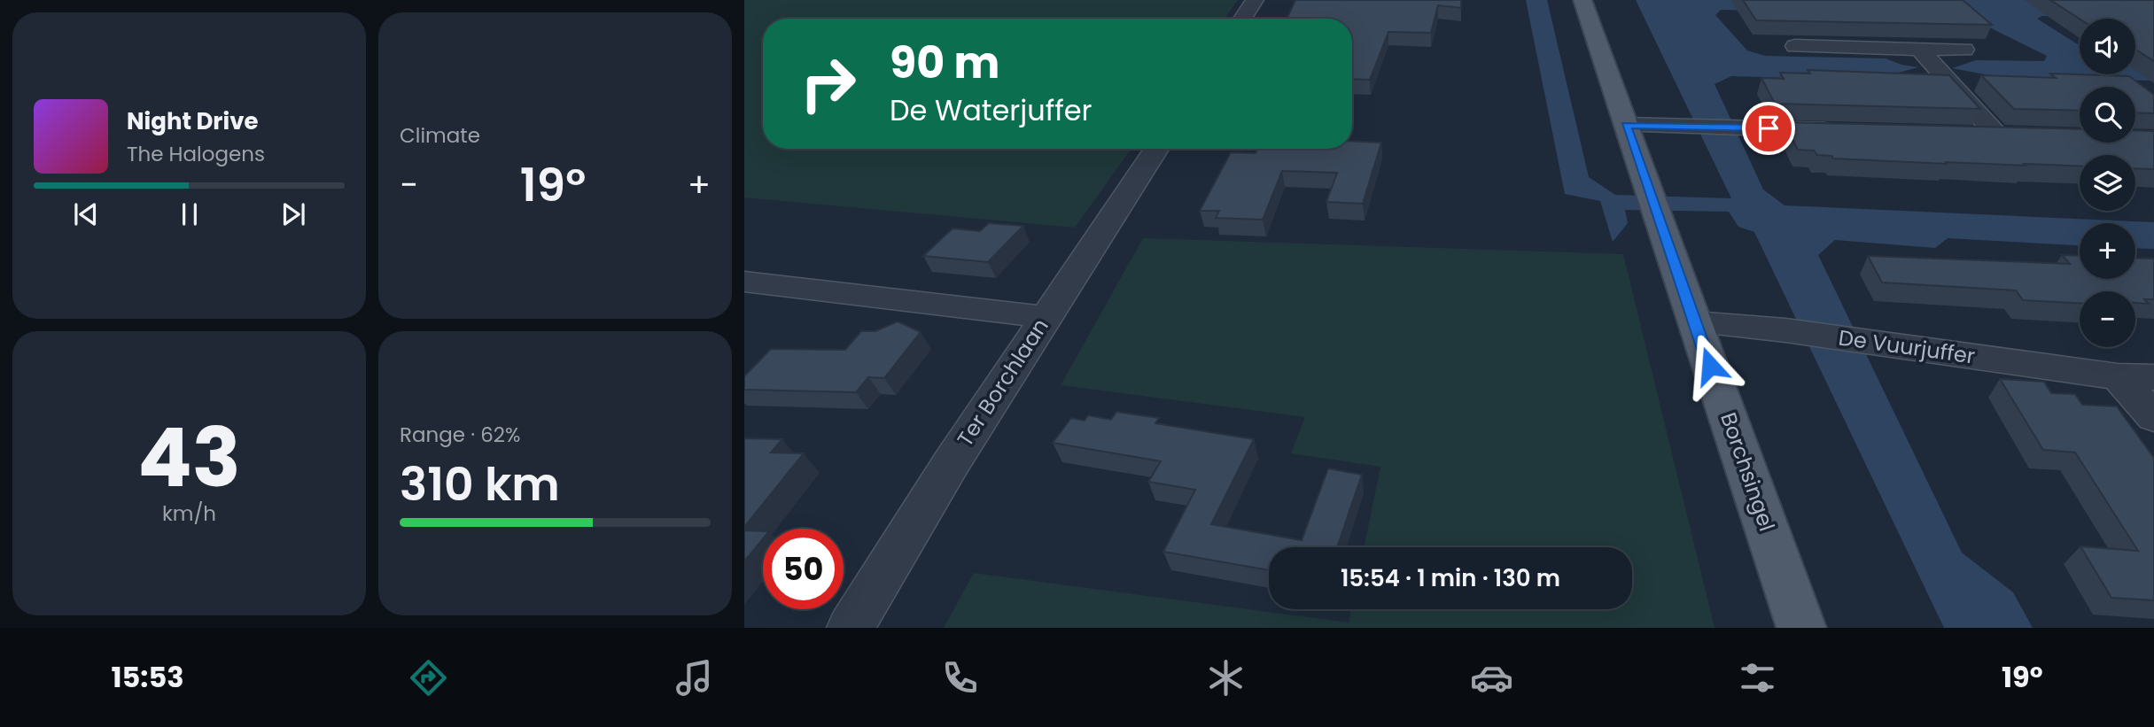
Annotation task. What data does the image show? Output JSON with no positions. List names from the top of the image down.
{
  "streets": {
    "main road": ["Borchsingel"],
    "street": ["De Vuurjuffer", "Ter Borchlaan"]
  },
  "crossings": [
    ["De Vuurjuffer", "Borchsingel"]
  ],
  "page": {
    "tile": [
      "Climate",
      ["43", "km/h"],
      ["Range · 62%", "310 km"]
    ],
    "map_buttons": ["+", "−"],
    "turn": ["90 m", "De Waterjuffer"],
    "song": ["Night Drive", "The Halogens"],
    "heat": ["−", "19°", "+"],
    "limit": "50",
    "trip": "15:54 · 1 min · 130 m",
    "tabs": ["15:53", "19°"]
  }
}
